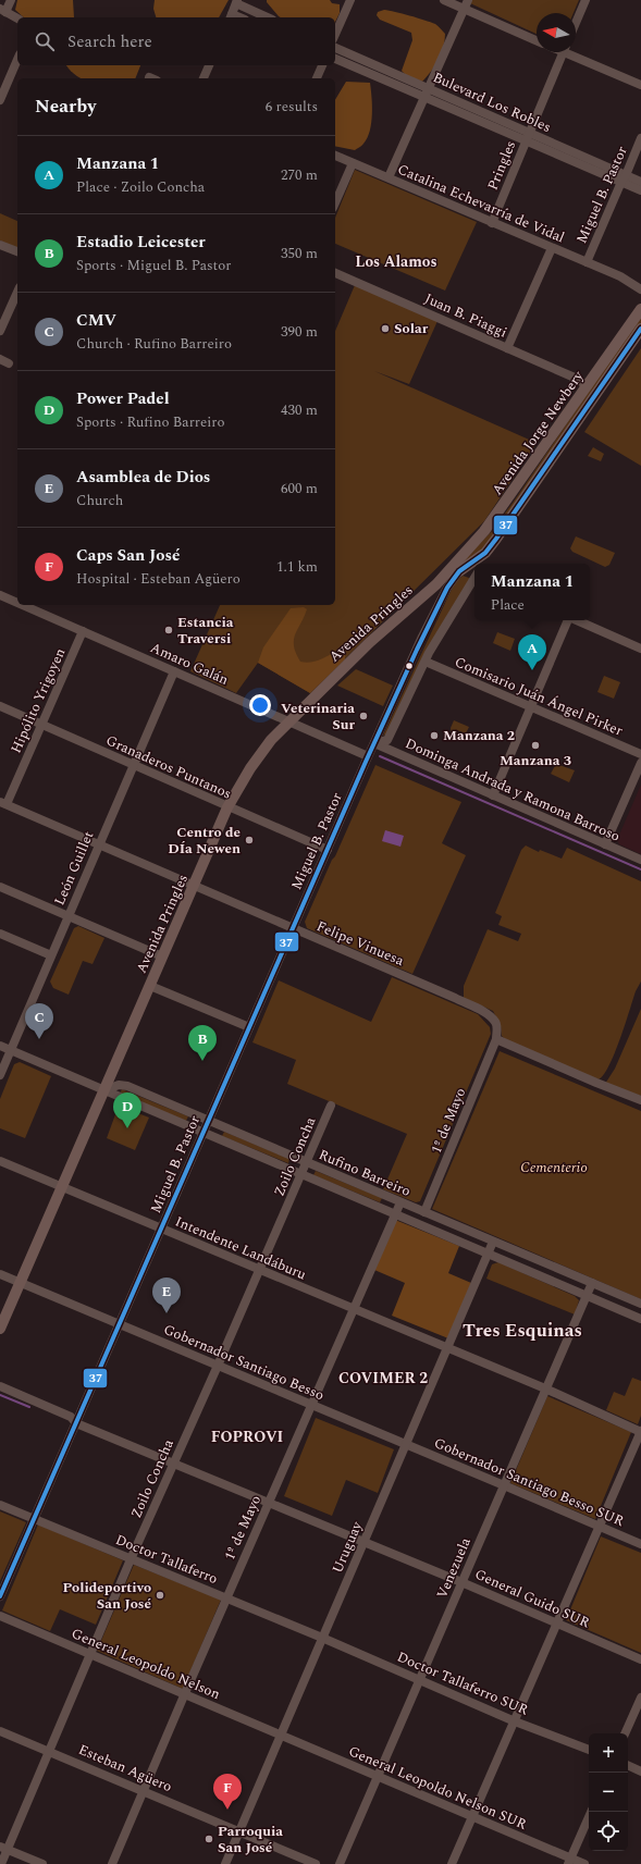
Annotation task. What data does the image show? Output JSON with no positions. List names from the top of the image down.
{
  "streets": {
    "main road": ["Avenida Jorge Newbery", "Avenida Pringles"],
    "street": [
      "Bulevard Los Robles",
      "Pringles",
      "Miguel B. Pastor",
      "Catalina Echevarría de Vidal",
      "Juan B. Piaggi",
      "Amaro Galán",
      "Comisario Juán Ángel Pirker",
      "Hipólito Yrigoyen",
      "Granaderos Puntanos",
      "Dominga Andrada y Ramona Barroso",
      "León Guillet",
      "Felipe Vinuesa",
      "1º de Mayo",
      "Zoilo Concha",
      "Rufino Barreiro",
      "Intendente Landáburu",
      "Gobernador Santiago Besso",
      "Gobernador Santiago Besso SUR",
      "Uruguay",
      "Doctor Tallaferro",
      "Venezuela",
      "General Guido SUR",
      "General Leopoldo Nelson",
      "Doctor Tallaferro SUR",
      "Esteban Agüero",
      "General Leopoldo Nelson SUR"
    ]
  },
  "crossings": [
    ["Bulevard Los Robles", "Pringles"],
    ["Bulevard Los Robles", "Miguel B. Pastor"],
    ["Pringles", "Catalina Echevarría de Vidal"],
    ["Miguel B. Pastor", "Catalina Echevarría de Vidal"],
    ["Miguel B. Pastor", "Avenida Jorge Newbery"],
    ["Miguel B. Pastor", "Avenida Pringles"],
    ["Miguel B. Pastor", "Amaro Galán"],
    ["Miguel B. Pastor", "Granaderos Puntanos"],
    ["Miguel B. Pastor", "Dominga Andrada y Ramona Barroso"],
    ["Miguel B. Pastor", "Felipe Vinuesa"],
    ["Miguel B. Pastor", "Rufino Barreiro"],
    ["Miguel B. Pastor", "Intendente Landáburu"],
    ["Miguel B. Pastor", "Gobernador Santiago Besso"],
    ["Miguel B. Pastor", "Doctor Tallaferro"],
    ["Miguel B. Pastor", "General Guido SUR"],
    ["Juan B. Piaggi", "Avenida Jorge Newbery"],
    ["Avenida Jorge Newbery", "Avenida Pringles"],
    ["Avenida Pringles", "Amaro Galán"],
    ["Avenida Pringles", "Granaderos Puntanos"],
    ["Avenida Pringles", "Felipe Vinuesa"],
    ["Avenida Pringles", "Rufino Barreiro"],
    ["Avenida Pringles", "Intendente Landáburu"],
    ["Avenida Pringles", "Gobernador Santiago Besso"],
    ["Amaro Galán", "Hipólito Yrigoyen"],
    ["Amaro Galán", "León Guillet"],
    ["Hipólito Yrigoyen", "Granaderos Puntanos"],
    ["Hipólito Yrigoyen", "Felipe Vinuesa"],
    ["Granaderos Puntanos", "León Guillet"],
    ["León Guillet", "Felipe Vinuesa"],
    ["León Guillet", "Rufino Barreiro"],
    ["Felipe Vinuesa", "1º de Mayo"],
    ["1º de Mayo", "Rufino Barreiro"],
    ["1º de Mayo", "Intendente Landáburu"],
    ["1º de Mayo", "Gobernador Santiago Besso"],
    ["1º de Mayo", "Doctor Tallaferro"],
    ["1º de Mayo", "General Guido SUR"],
    ["1º de Mayo", "General Leopoldo Nelson"],
    ["1º de Mayo", "Esteban Agüero"],
    ["Zoilo Concha", "Rufino Barreiro"],
    ["Zoilo Concha", "Intendente Landáburu"],
    ["Zoilo Concha", "Gobernador Santiago Besso"],
    ["Zoilo Concha", "Doctor Tallaferro"],
    ["Zoilo Concha", "General Guido SUR"],
    ["Zoilo Concha", "General Leopoldo Nelson"],
    ["Zoilo Concha", "Esteban Agüero"],
    ["Rufino Barreiro", "Uruguay"],
    ["Rufino Barreiro", "Venezuela"],
    ["Intendente Landáburu", "Uruguay"],
    ["Intendente Landáburu", "Venezuela"],
    ["Gobernador Santiago Besso", "Gobernador Santiago Besso SUR"],
    ["Gobernador Santiago Besso", "Uruguay"],
    ["Gobernador Santiago Besso SUR", "Uruguay"],
    ["Gobernador Santiago Besso SUR", "Venezuela"],
    ["Uruguay", "Doctor Tallaferro"],
    ["Uruguay", "General Guido SUR"],
    ["Uruguay", "General Leopoldo Nelson"],
    ["Uruguay", "Doctor Tallaferro SUR"],
    ["Uruguay", "Esteban Agüero"],
    ["Uruguay", "General Leopoldo Nelson SUR"],
    ["Doctor Tallaferro", "Doctor Tallaferro SUR"],
    ["Venezuela", "General Guido SUR"],
    ["Venezuela", "Doctor Tallaferro SUR"],
    ["Venezuela", "General Leopoldo Nelson SUR"],
    ["General Leopoldo Nelson", "General Leopoldo Nelson SUR"]
  ],
  "districts": [
    "Los Alamos",
    "Tres Esquinas",
    "COVIMER 2",
    "FOPROVI"
  ],
  "parks": ["Cementerio"],
  "places": [
    "Solar",
    "Estancia Traversi",
    "Veterinaria Sur",
    "Manzana 2",
    "Manzana 3",
    "Centro de DÍa Newen",
    "Polideportivo San José",
    "Parroquia San José"
  ],
  "lines": ["transit line 37"],
  "north": "left",
  "page": {
    "search": "Search here",
    "heading": ["Nearby", "6 results"],
    "list": [
      {
        "mark": "A",
        "name": "Manzana 1",
        "note": "Place · Zoilo Concha",
        "value": "270 m"
      },
      {
        "mark": "B",
        "name": "Estadio Leicester",
        "note": "Sports · Miguel B. Pastor",
        "value": "350 m"
      },
      {
        "mark": "C",
        "name": "CMV",
        "note": "Church · Rufino Barreiro",
        "value": "390 m"
      },
      {
        "mark": "D",
        "name": "Power Padel",
        "note": "Sports · Rufino Barreiro",
        "value": "430 m"
      },
      {
        "mark": "E",
        "name": "Asamblea de Dios",
        "note": "Church",
        "value": "600 m"
      },
      {
        "mark": "F",
        "name": "Caps San José",
        "note": "Hospital · Esteban Agüero",
        "value": "1.1 km"
      }
    ],
    "popup": ["Manzana 1", "Place"],
    "pins": [
      "A",
      "C",
      "B",
      "D",
      "E",
      "F"
    ],
    "map_buttons": ["+", "−"]
  }
}
